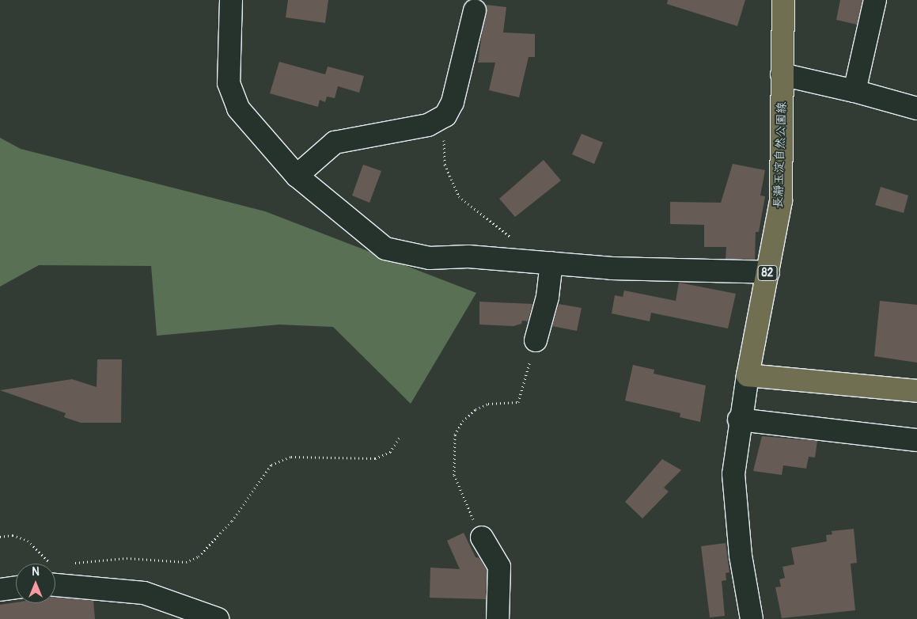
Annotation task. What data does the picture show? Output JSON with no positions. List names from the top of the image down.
{
  "streets": {
    "main road": ["長瀞玉淀自然公園線", "82"]
  },
  "north": "top"
}
